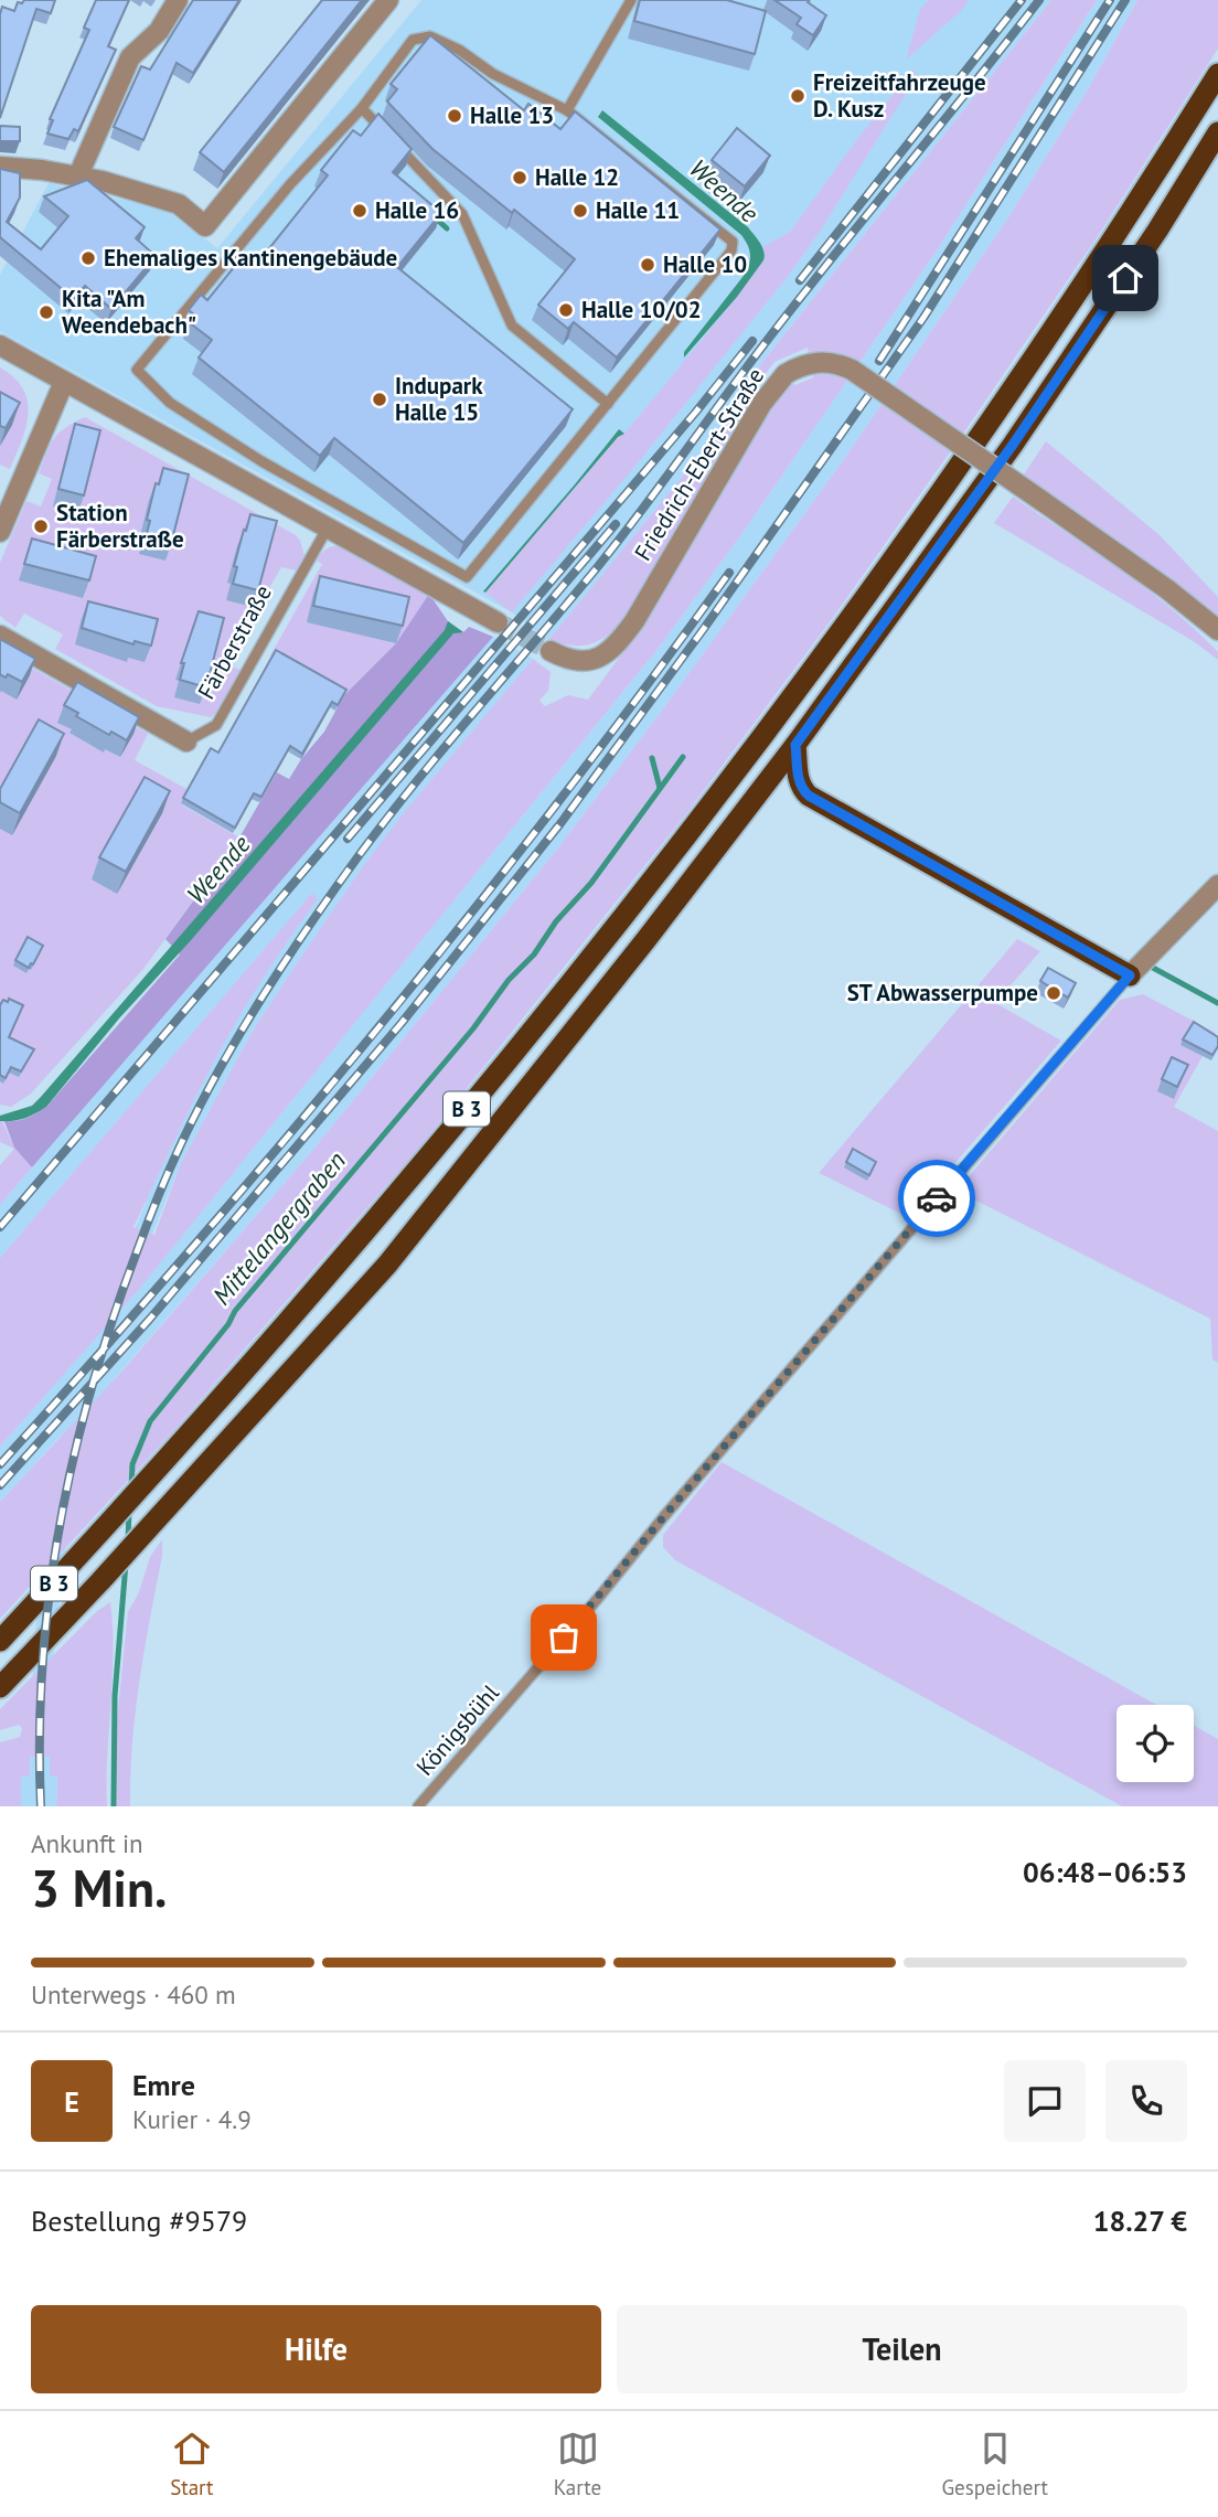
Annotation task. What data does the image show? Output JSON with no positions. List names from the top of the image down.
{
  "streets": {
    "highway": ["B 3"],
    "street": ["Friedrich-Ebert-Straße", "Färberstraße"],
    "lane": ["Königsbühl"]
  },
  "water": ["Weende", "Mittelangergraben"],
  "places": [
    "Freizeitfahrzeuge D. Kusz",
    "Halle 13",
    "Halle 12",
    "Halle 16",
    "Halle 11",
    "Ehemaliges Kantinengebäude",
    "Halle 10",
    "Halle 10/02",
    "Kita \"Am Weendebach\"",
    "Indupark Halle 15",
    "Station Färberstraße",
    "ST Abwasserpumpe"
  ],
  "page": {
    "heading": ["3 Min.", "Ankunft in", "06:48–06:53"],
    "panel": [
      "Emre",
      "Kurier · 4.9",
      "Bestellung #9579",
      "18.27 €"
    ],
    "bar": "Unterwegs · 460 m",
    "round": "E",
    "buttons": ["Hilfe", "Teilen"],
    "tabs": ["Start", "Karte", "Gespeichert"]
  }
}
